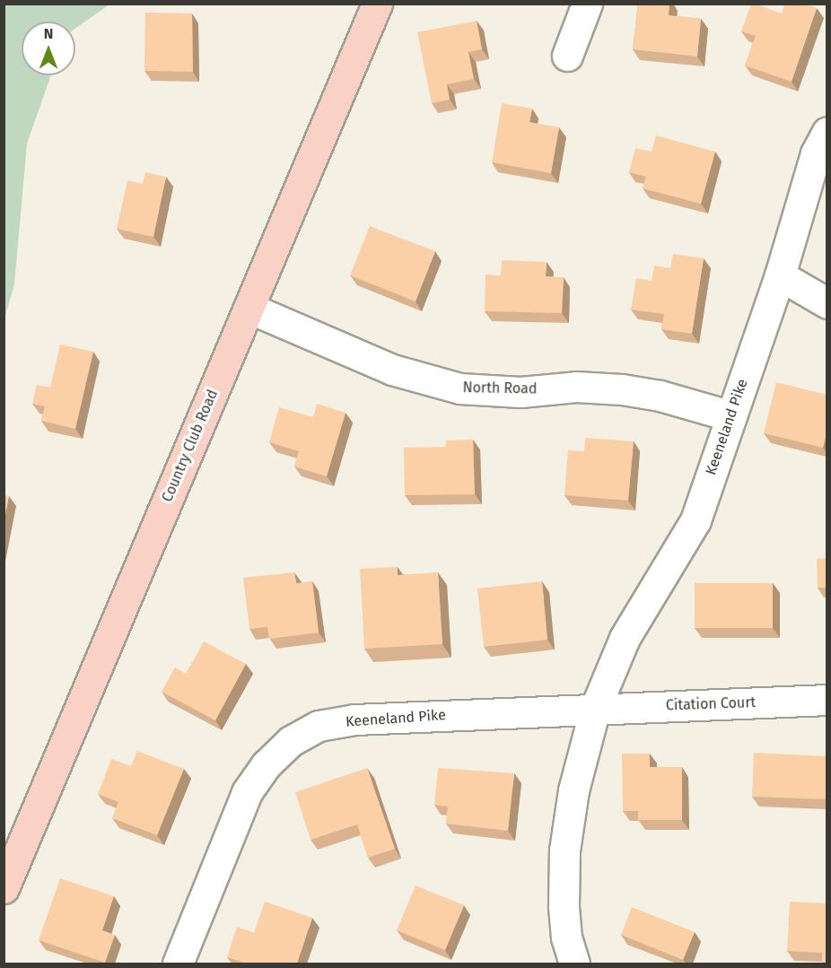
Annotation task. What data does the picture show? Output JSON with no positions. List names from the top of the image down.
{
  "streets": {
    "main road": ["Country Club Road"],
    "street": ["North Road", "Keeneland Pike", "Citation Court"]
  },
  "crossings": [
    ["North Road", "Keeneland Pike"],
    ["North Road", "Country Club Road"],
    ["Keeneland Pike", "Citation Court"]
  ],
  "north": "top"
}
